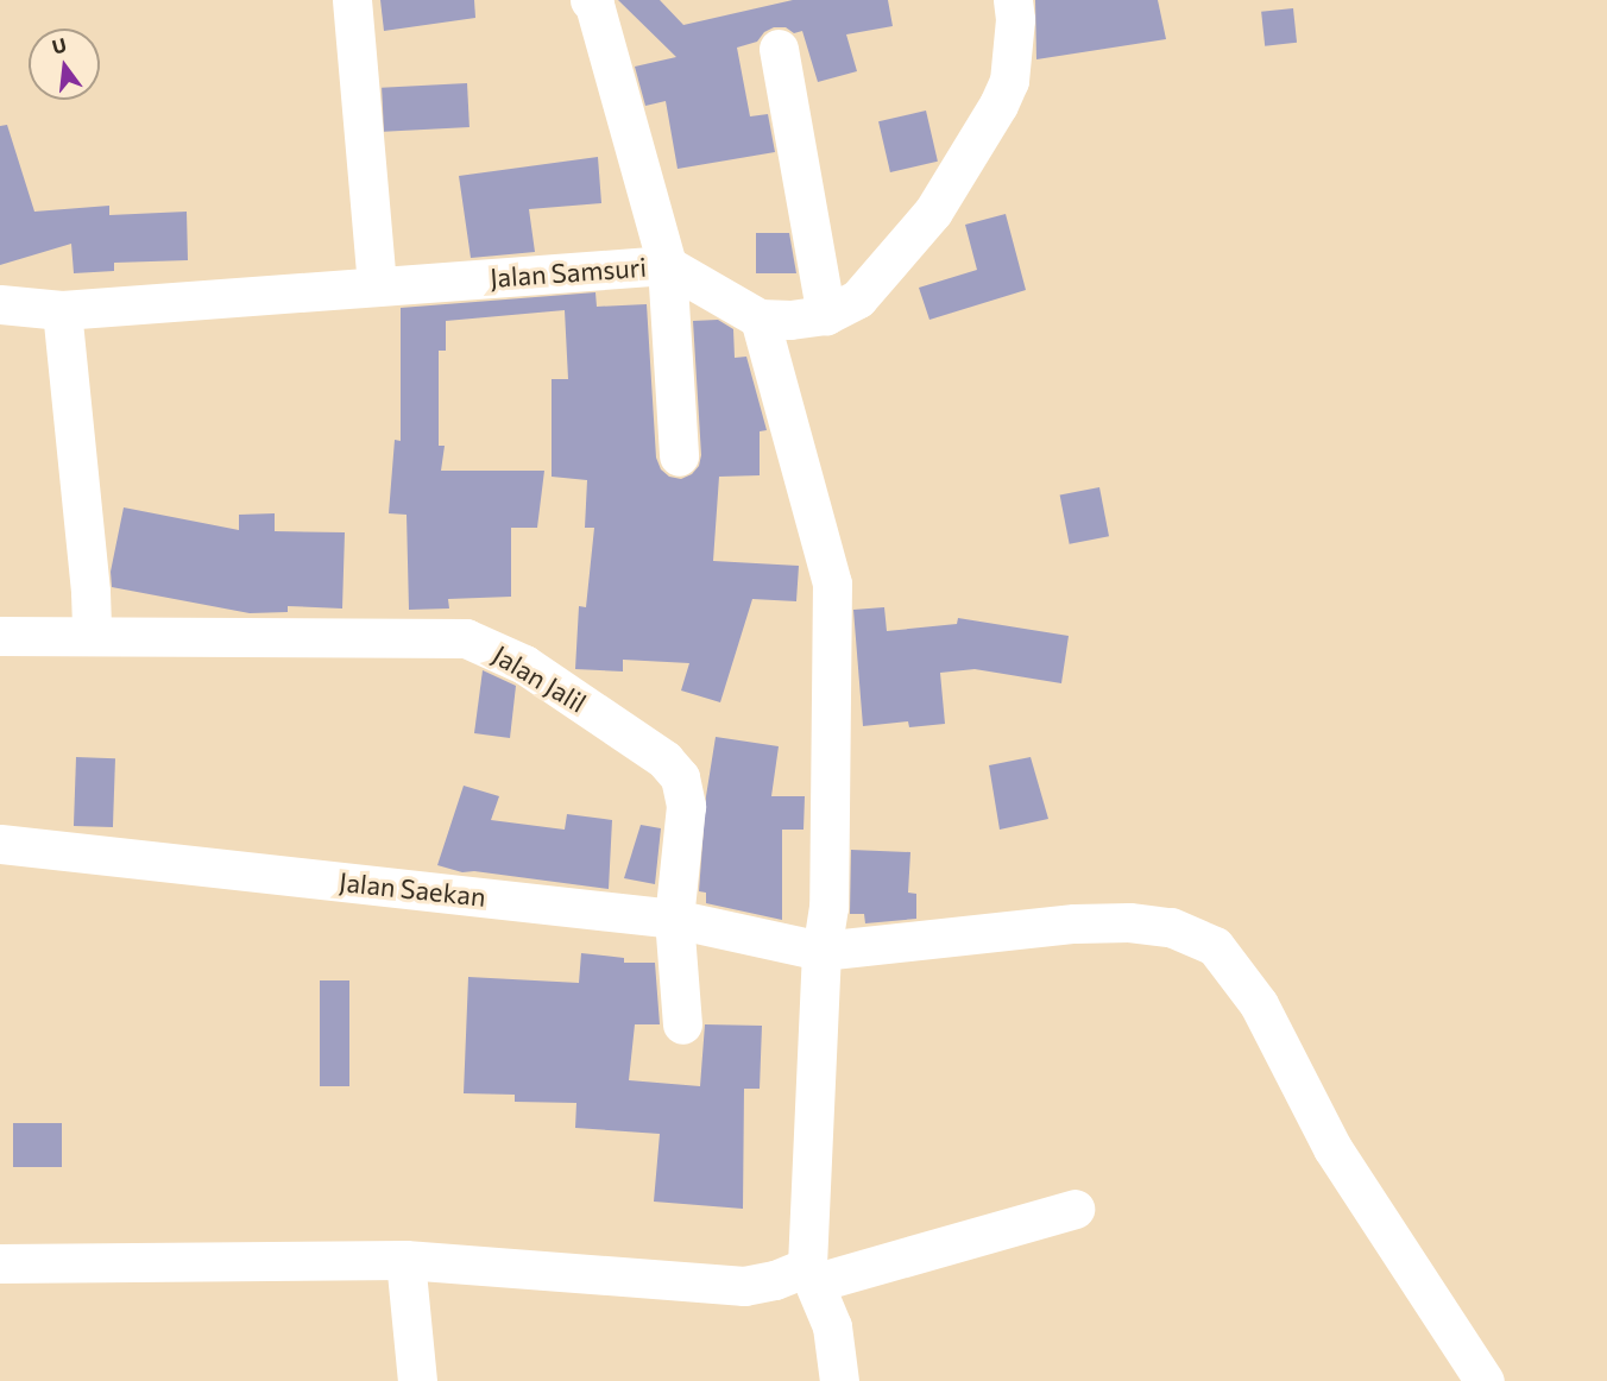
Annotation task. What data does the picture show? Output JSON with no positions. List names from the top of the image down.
{
  "streets": {
    "street": ["Jalan Samsuri", "Jalan Jalil", "Jalan Saekan"]
  },
  "crossings": [
    ["Jalan Jalil", "Jalan Saekan"]
  ],
  "north": "top"
}
